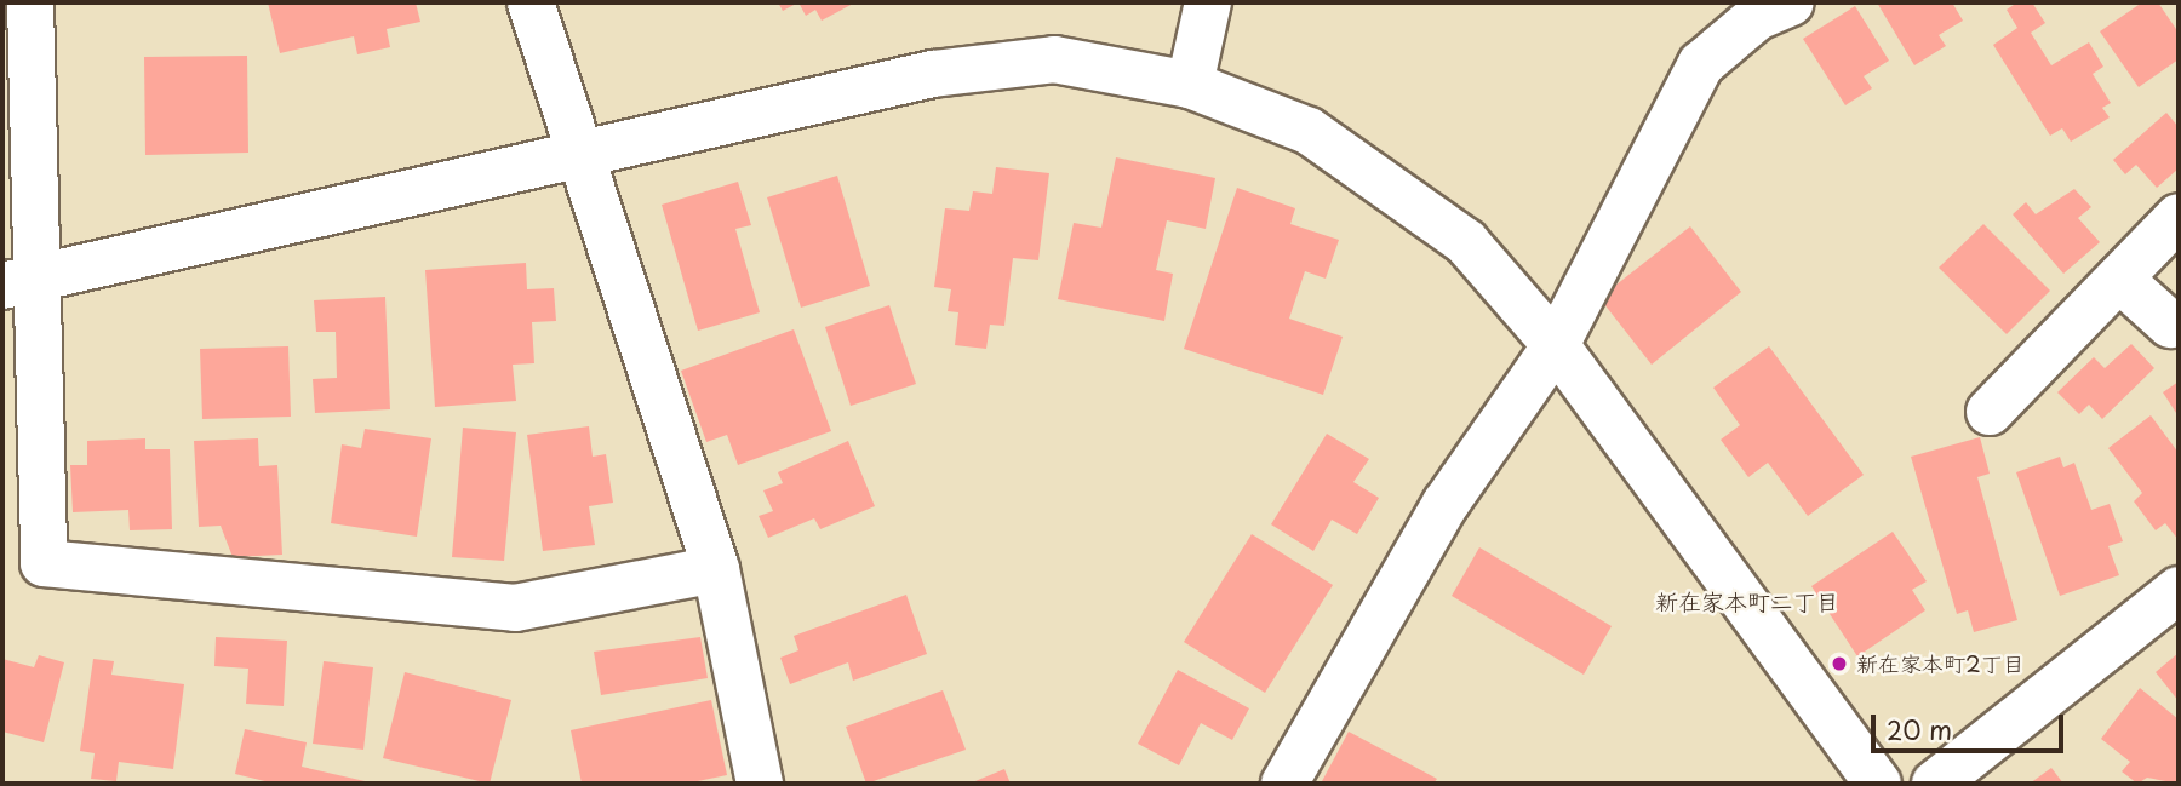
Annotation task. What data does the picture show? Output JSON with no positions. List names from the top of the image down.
{
  "districts": ["新在家本町二丁目"],
  "places": ["新在家本町2丁目"],
  "scale_bar": "20 m"
}
